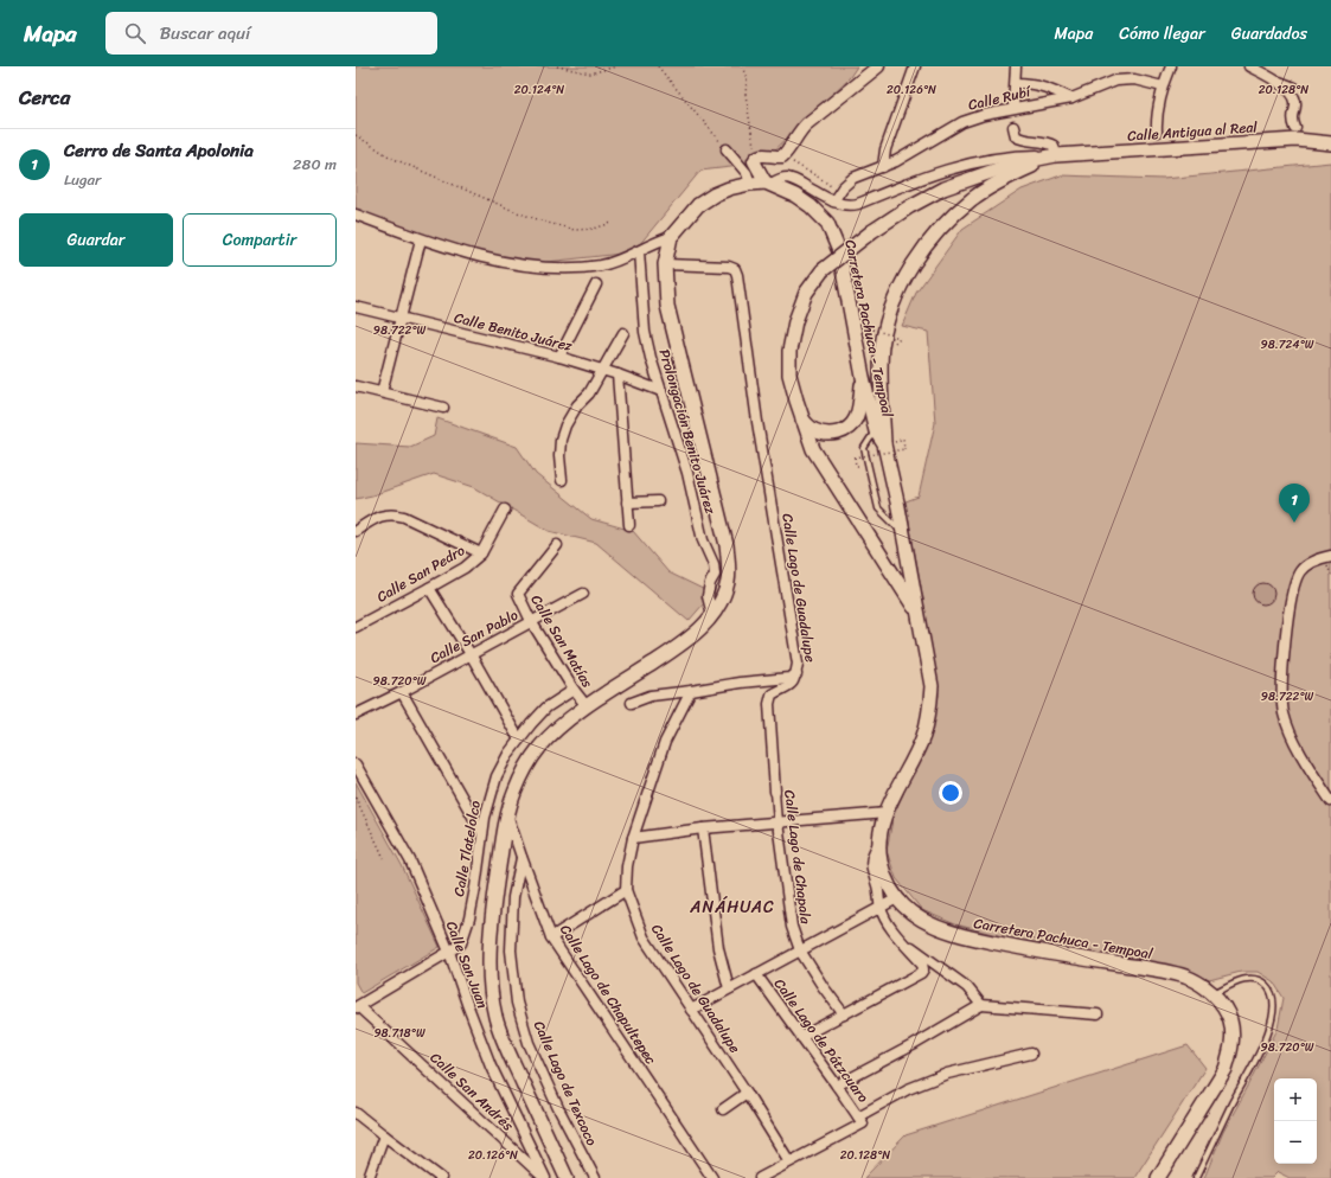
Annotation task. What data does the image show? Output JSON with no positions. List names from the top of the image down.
{
  "streets": {
    "main road": ["Calle Antigua al Real", "Carretera Pachuca - Tempoal"],
    "street": [
      "Calle Rubí",
      "Calle Benito Juárez",
      "Prolongación Benito Juárez",
      "Calle San Pedro",
      "Calle Lago de Guadalupe",
      "Calle San Pablo",
      "Calle San Matías",
      "Calle Tlatelolco",
      "Calle Lago de Chapala",
      "Calle San Juan",
      "Calle Lago de Chapultepec",
      "Calle Lago de Pátzcuaro",
      "Calle Lago de Texcoco",
      "Calle San Andrés"
    ]
  },
  "crossings": [
    ["Carretera Pachuca - Tempoal", "Prolongación Benito Juárez"],
    ["Carretera Pachuca - Tempoal", "Calle Lago de Guadalupe"],
    ["Carretera Pachuca - Tempoal", "Calle San Matías"],
    ["Carretera Pachuca - Tempoal", "Calle Lago de Chapultepec"],
    ["Calle Benito Juárez", "Prolongación Benito Juárez"],
    ["Calle Lago de Guadalupe", "Calle Lago de Chapala"],
    ["Calle San Pablo", "Calle San Matías"],
    ["Calle San Matías", "Calle Tlatelolco"],
    ["Calle Tlatelolco", "Calle San Juan"],
    ["Calle San Juan", "Calle San Andrés"],
    ["Calle Lago de Chapultepec", "Calle Lago de Texcoco"]
  ],
  "districts": ["ANÁHUAC"],
  "page": {
    "header": "Mapa",
    "search": "Buscar aquí",
    "nav": ["Mapa", "Cómo llegar", "Guardados"],
    "heading": "Cerca",
    "list": [
      {
        "mark": "1",
        "name": "Cerro de Santa Apolonia",
        "note": "Lugar",
        "value": "280 m"
      }
    ],
    "buttons": ["Guardar", "Compartir"],
    "pins": "1",
    "map_buttons": ["+", "−"]
  },
  "coordinates": [
    "20.124°N",
    "20.126°N",
    "20.128°N",
    "98.722°W",
    "98.724°W",
    "98.720°W",
    "98.718°W"
  ]
}
